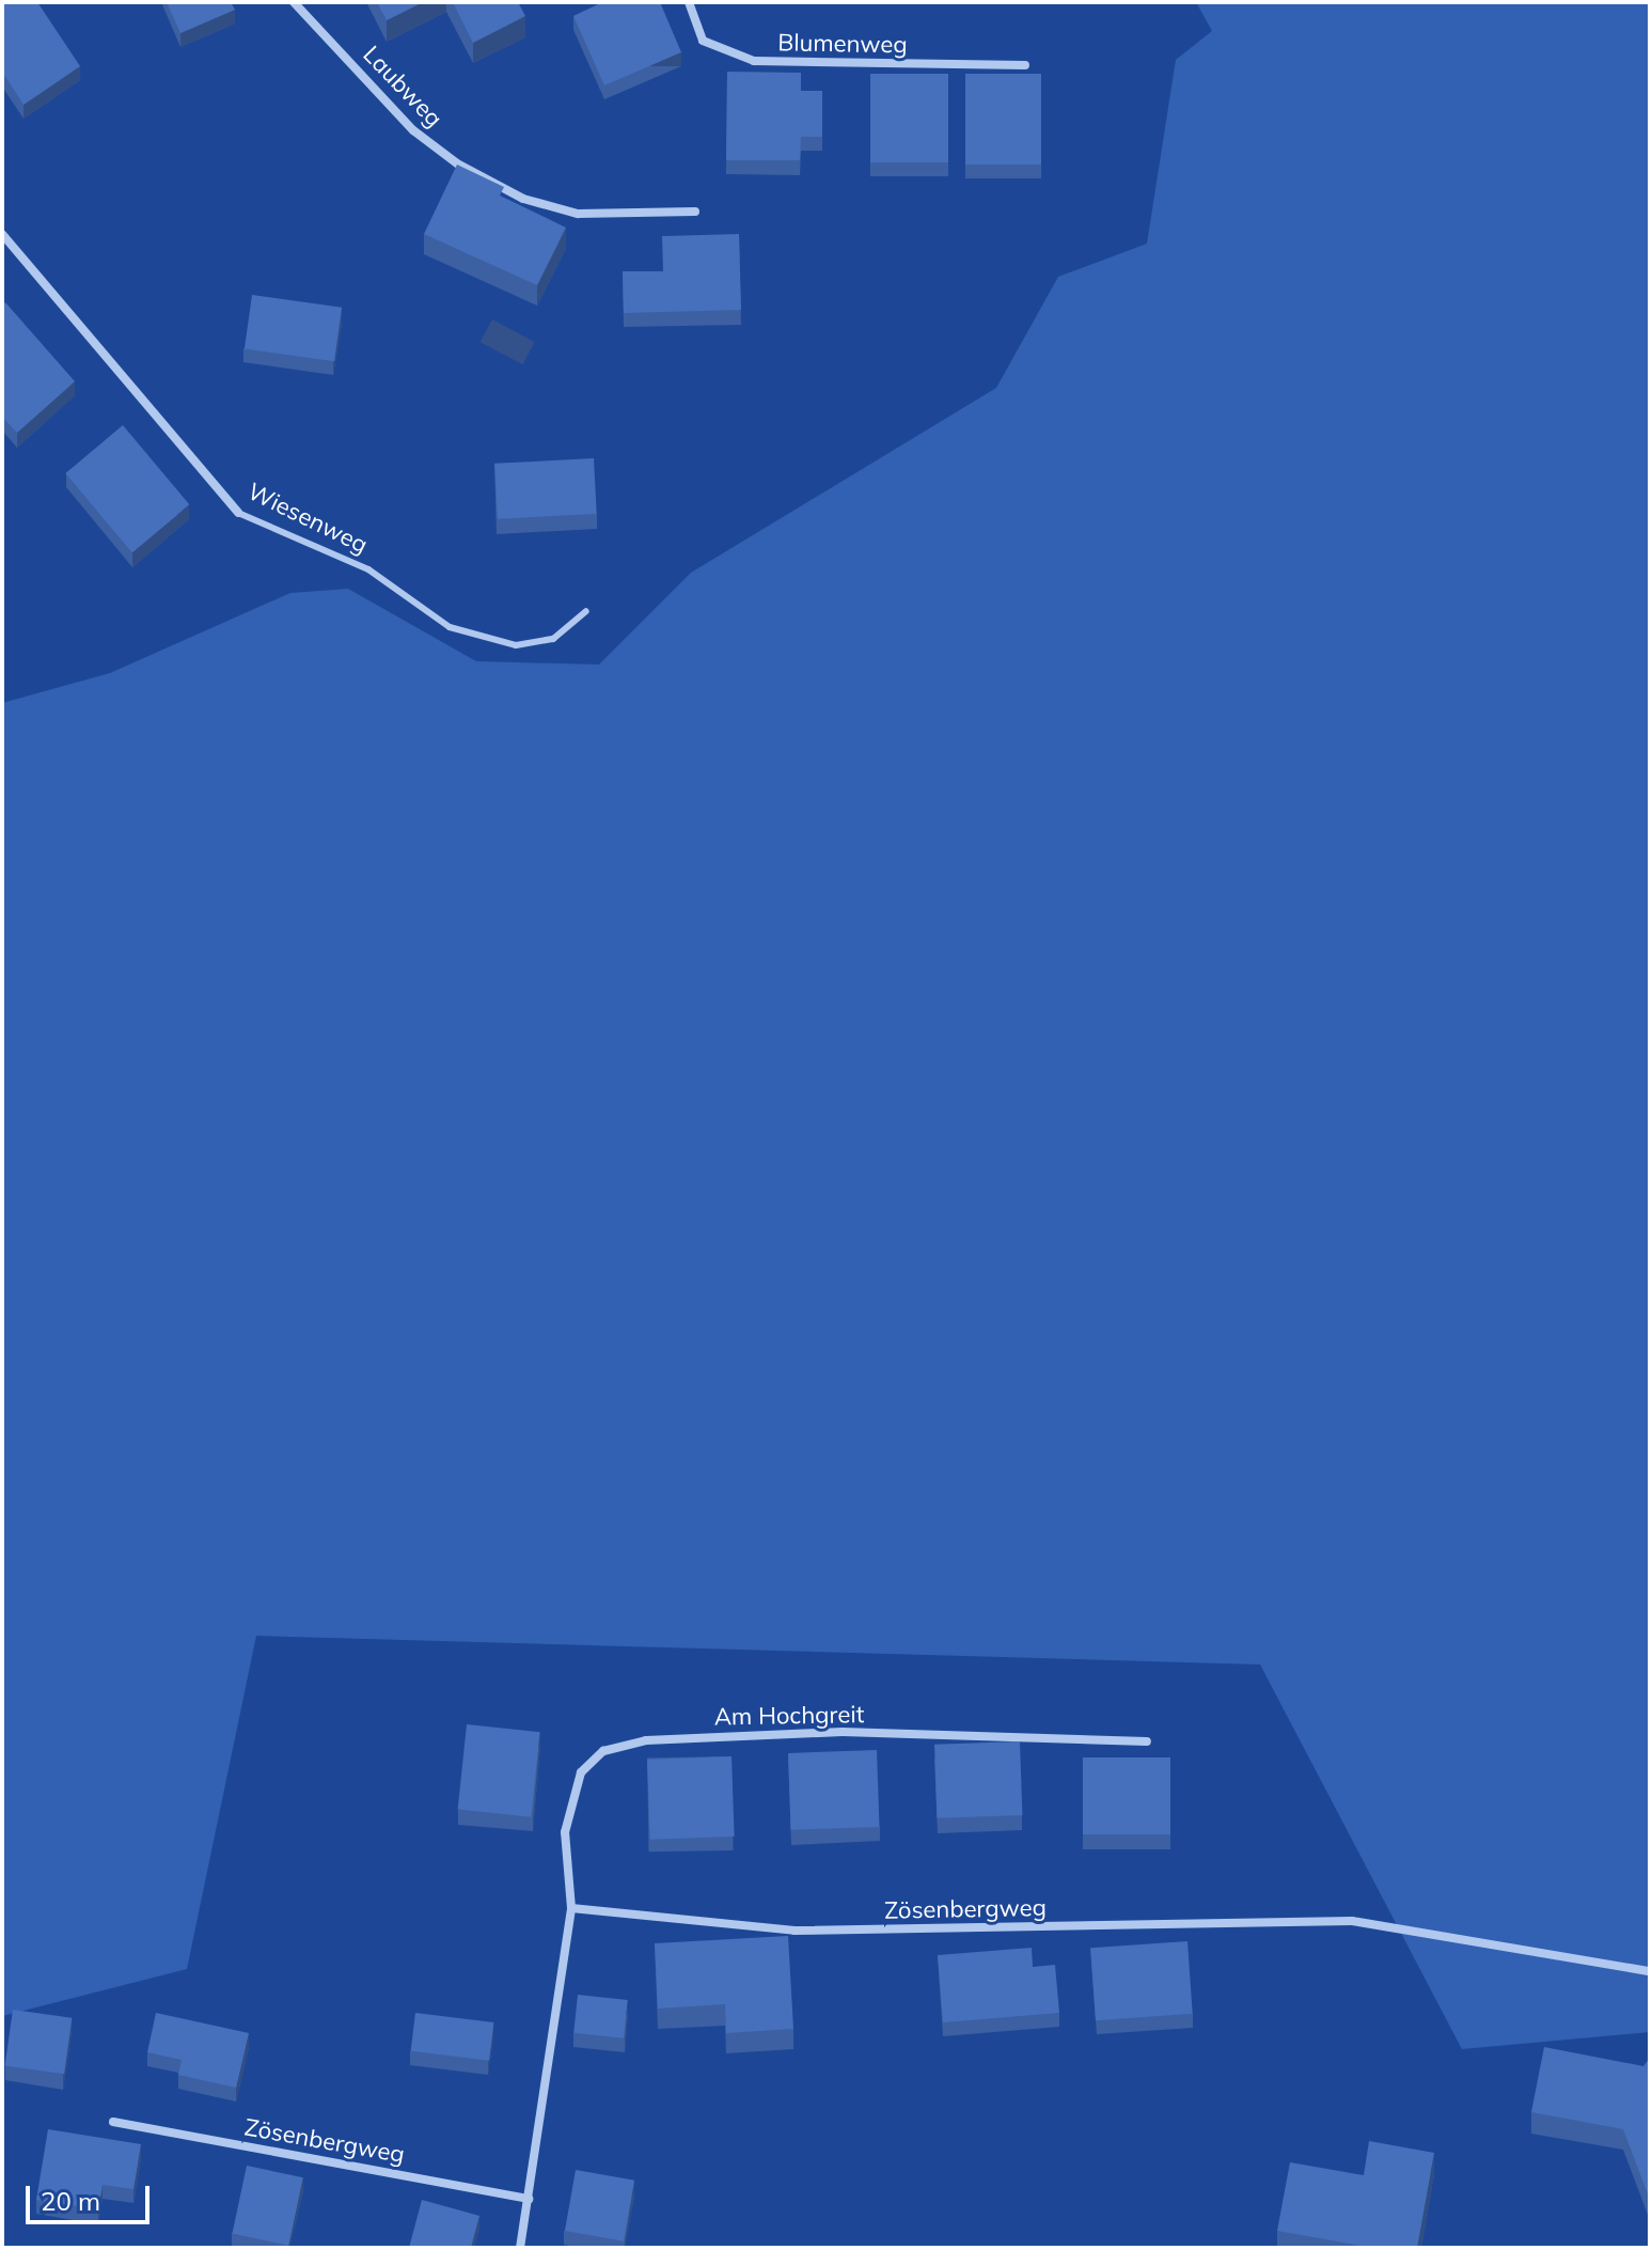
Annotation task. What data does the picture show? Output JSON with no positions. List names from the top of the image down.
{
  "streets": {
    "street": [
      "Blumenweg",
      "Laubweg",
      "Wiesenweg",
      "Am Hochgreit",
      "Zösenbergweg"
    ]
  },
  "crossings": [
    ["Am Hochgreit", "Zösenbergweg"]
  ],
  "scale_bar": "20 m"
}
